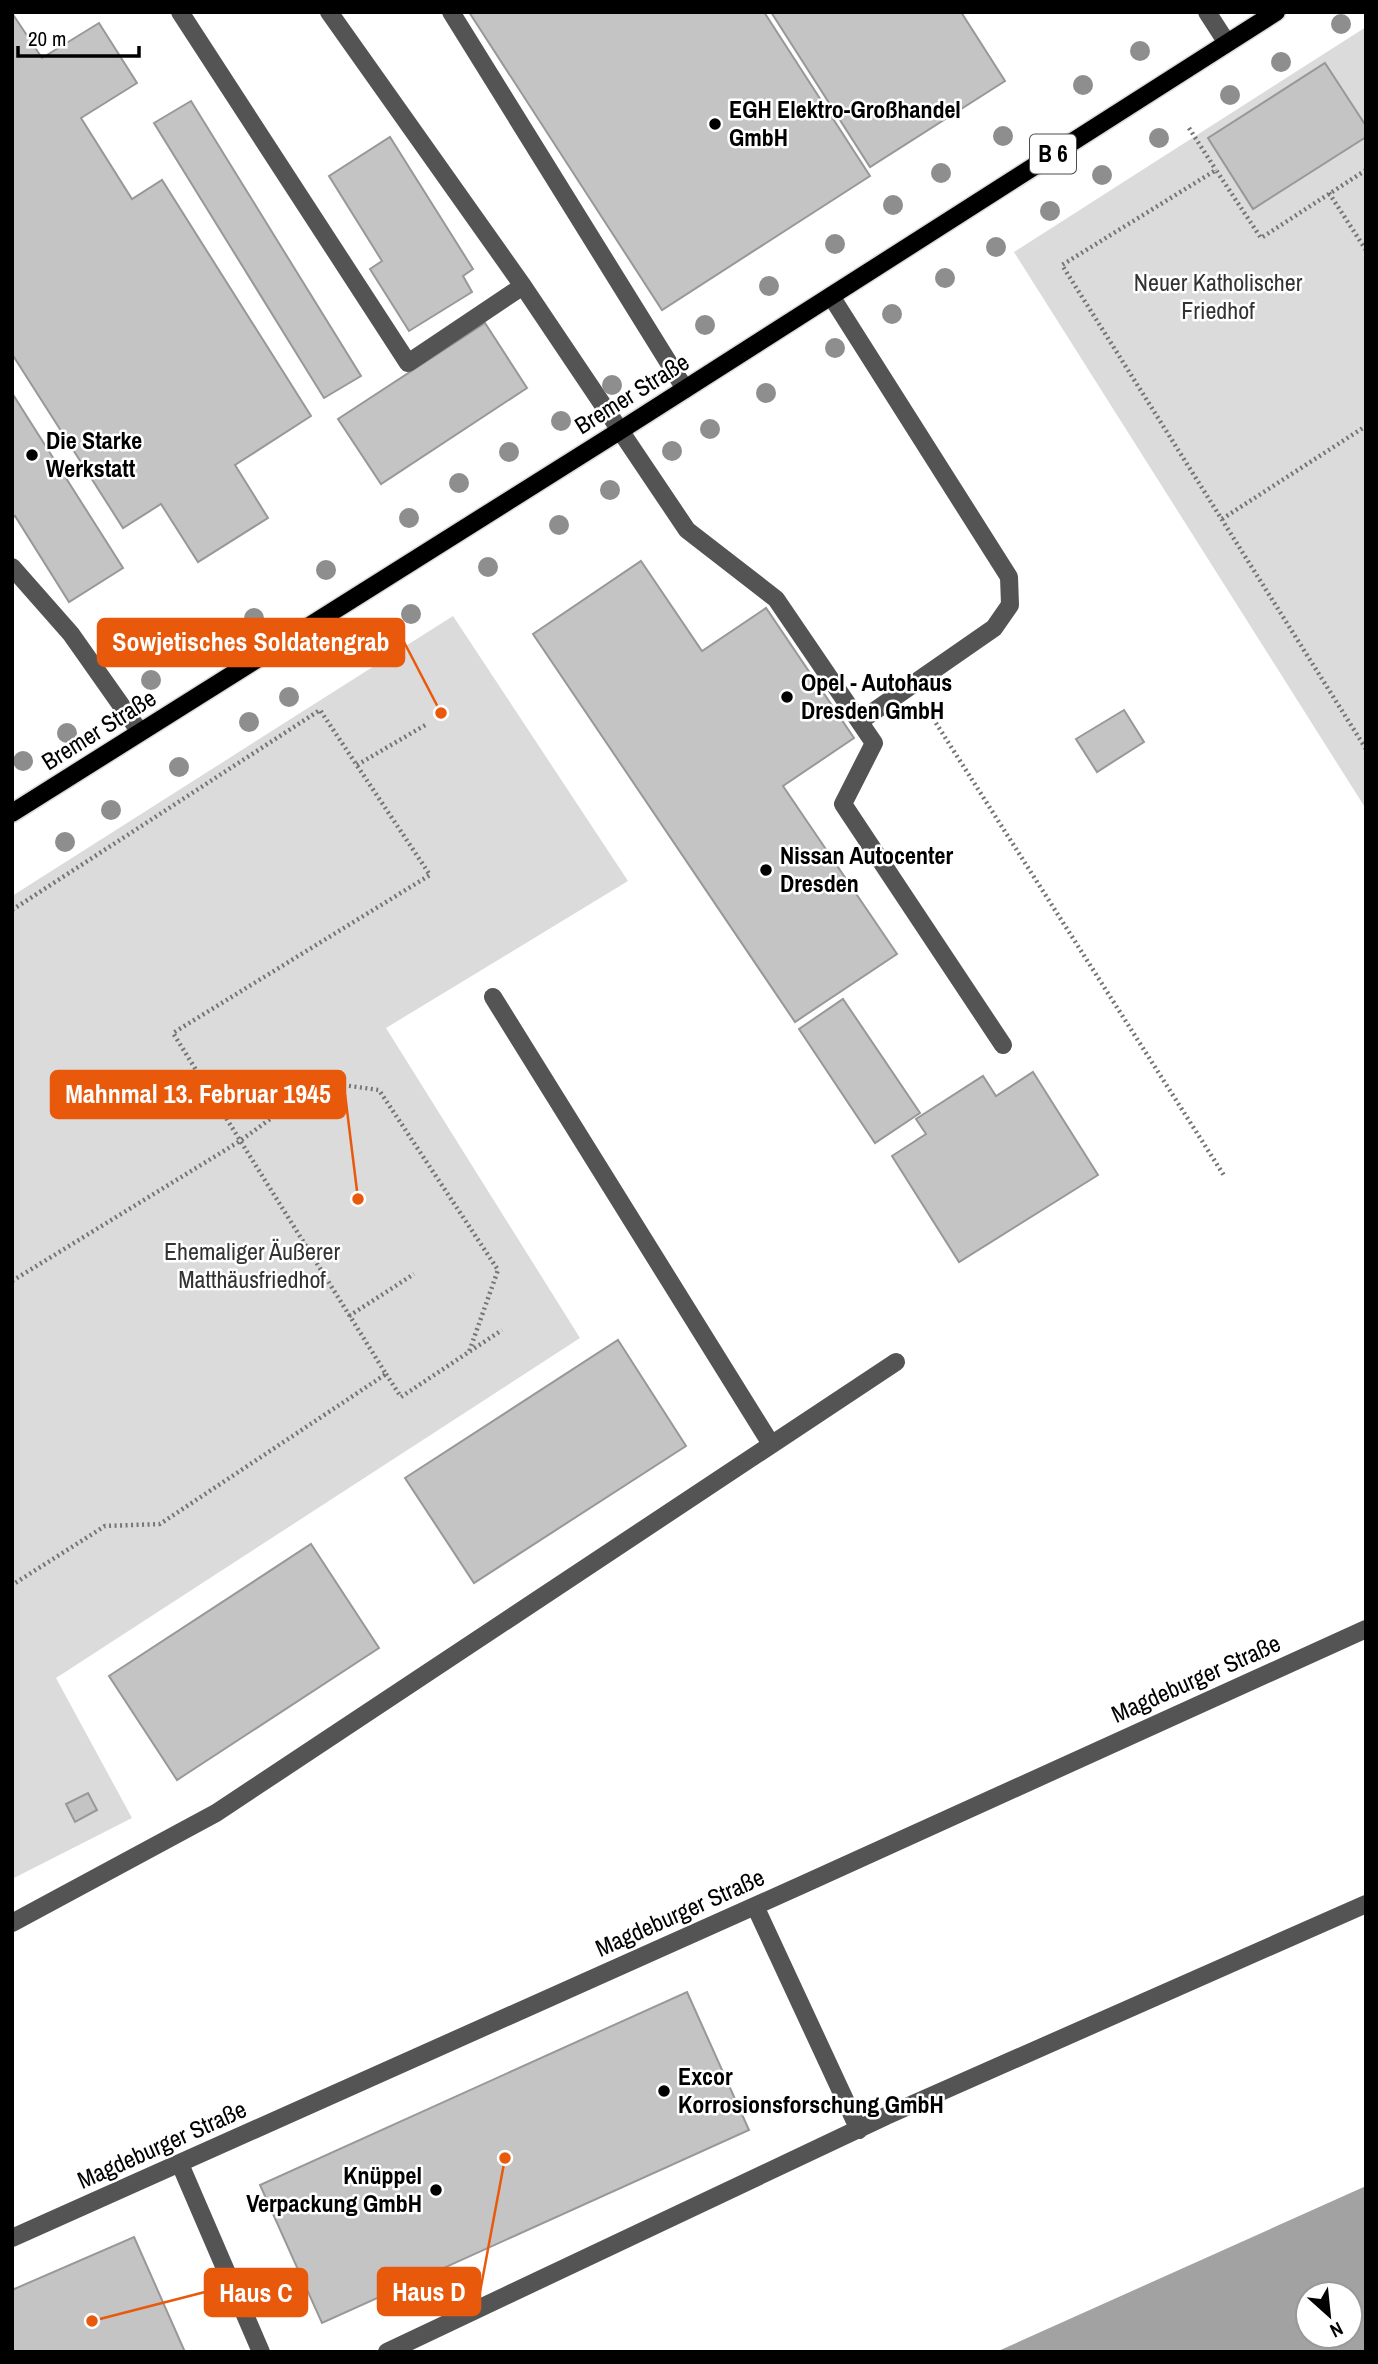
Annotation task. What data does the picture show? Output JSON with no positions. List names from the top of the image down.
{
  "streets": {
    "main road": ["B 6", "Bremer Straße"],
    "street": ["Magdeburger Straße"]
  },
  "parks": ["Neuer Katholischer Friedhof", "Ehemaliger Äußerer Matthäusfriedhof"],
  "places": [
    "EGH Elektro-Großhandel GmbH",
    "Die Starke Werkstatt",
    "Opel - Autohaus Dresden GmbH",
    "Sowjetisches Soldatengrab",
    "Nissan Autocenter Dresden",
    "Mahnmal 13. Februar 1945",
    "Excor Korrosionsforschung GmbH",
    "Haus D",
    "Knüppel Verpackung GmbH",
    "Haus C"
  ],
  "scale_bar": "20 m",
  "north": "bottom right"
}
